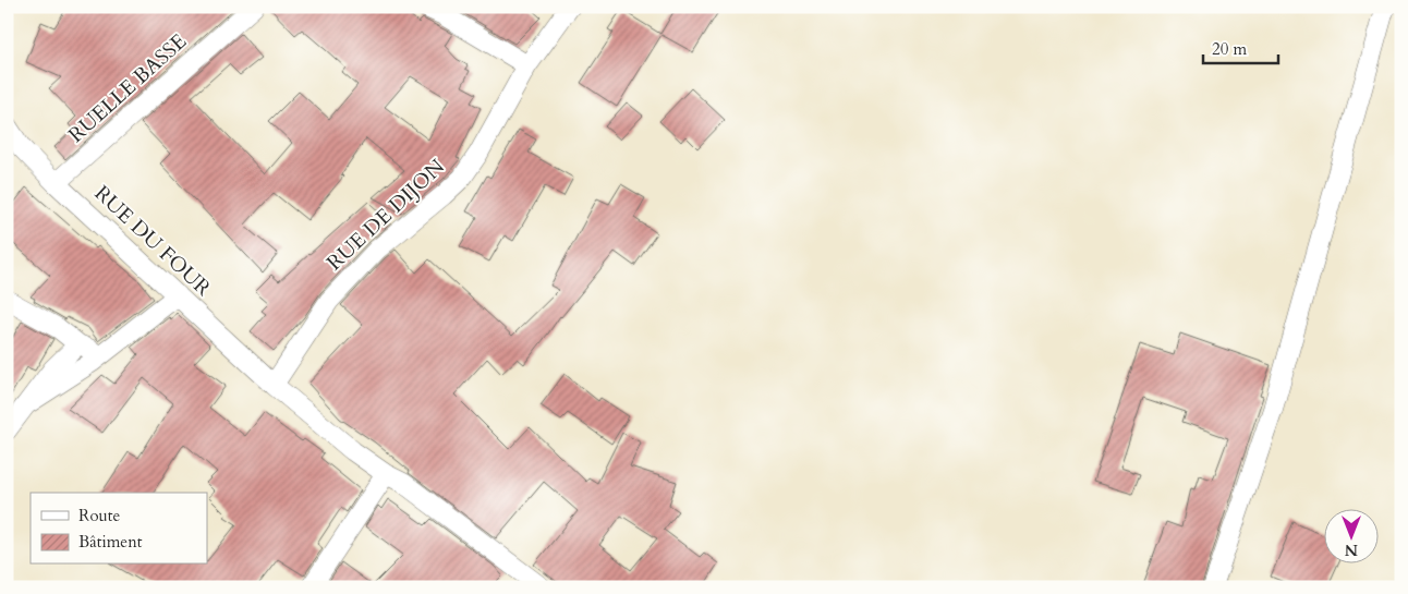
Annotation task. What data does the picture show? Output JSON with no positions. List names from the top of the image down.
{
  "streets": {
    "street": ["RUELLE BASSE", "RUE DE DIJON", "RUE DU FOUR"]
  },
  "crossings": [
    ["RUELLE BASSE", "RUE DU FOUR"],
    ["RUE DE DIJON", "RUE DU FOUR"]
  ],
  "legend": ["Route", "Bâtiment"],
  "scale_bar": "20 m",
  "north": "bottom"
}
